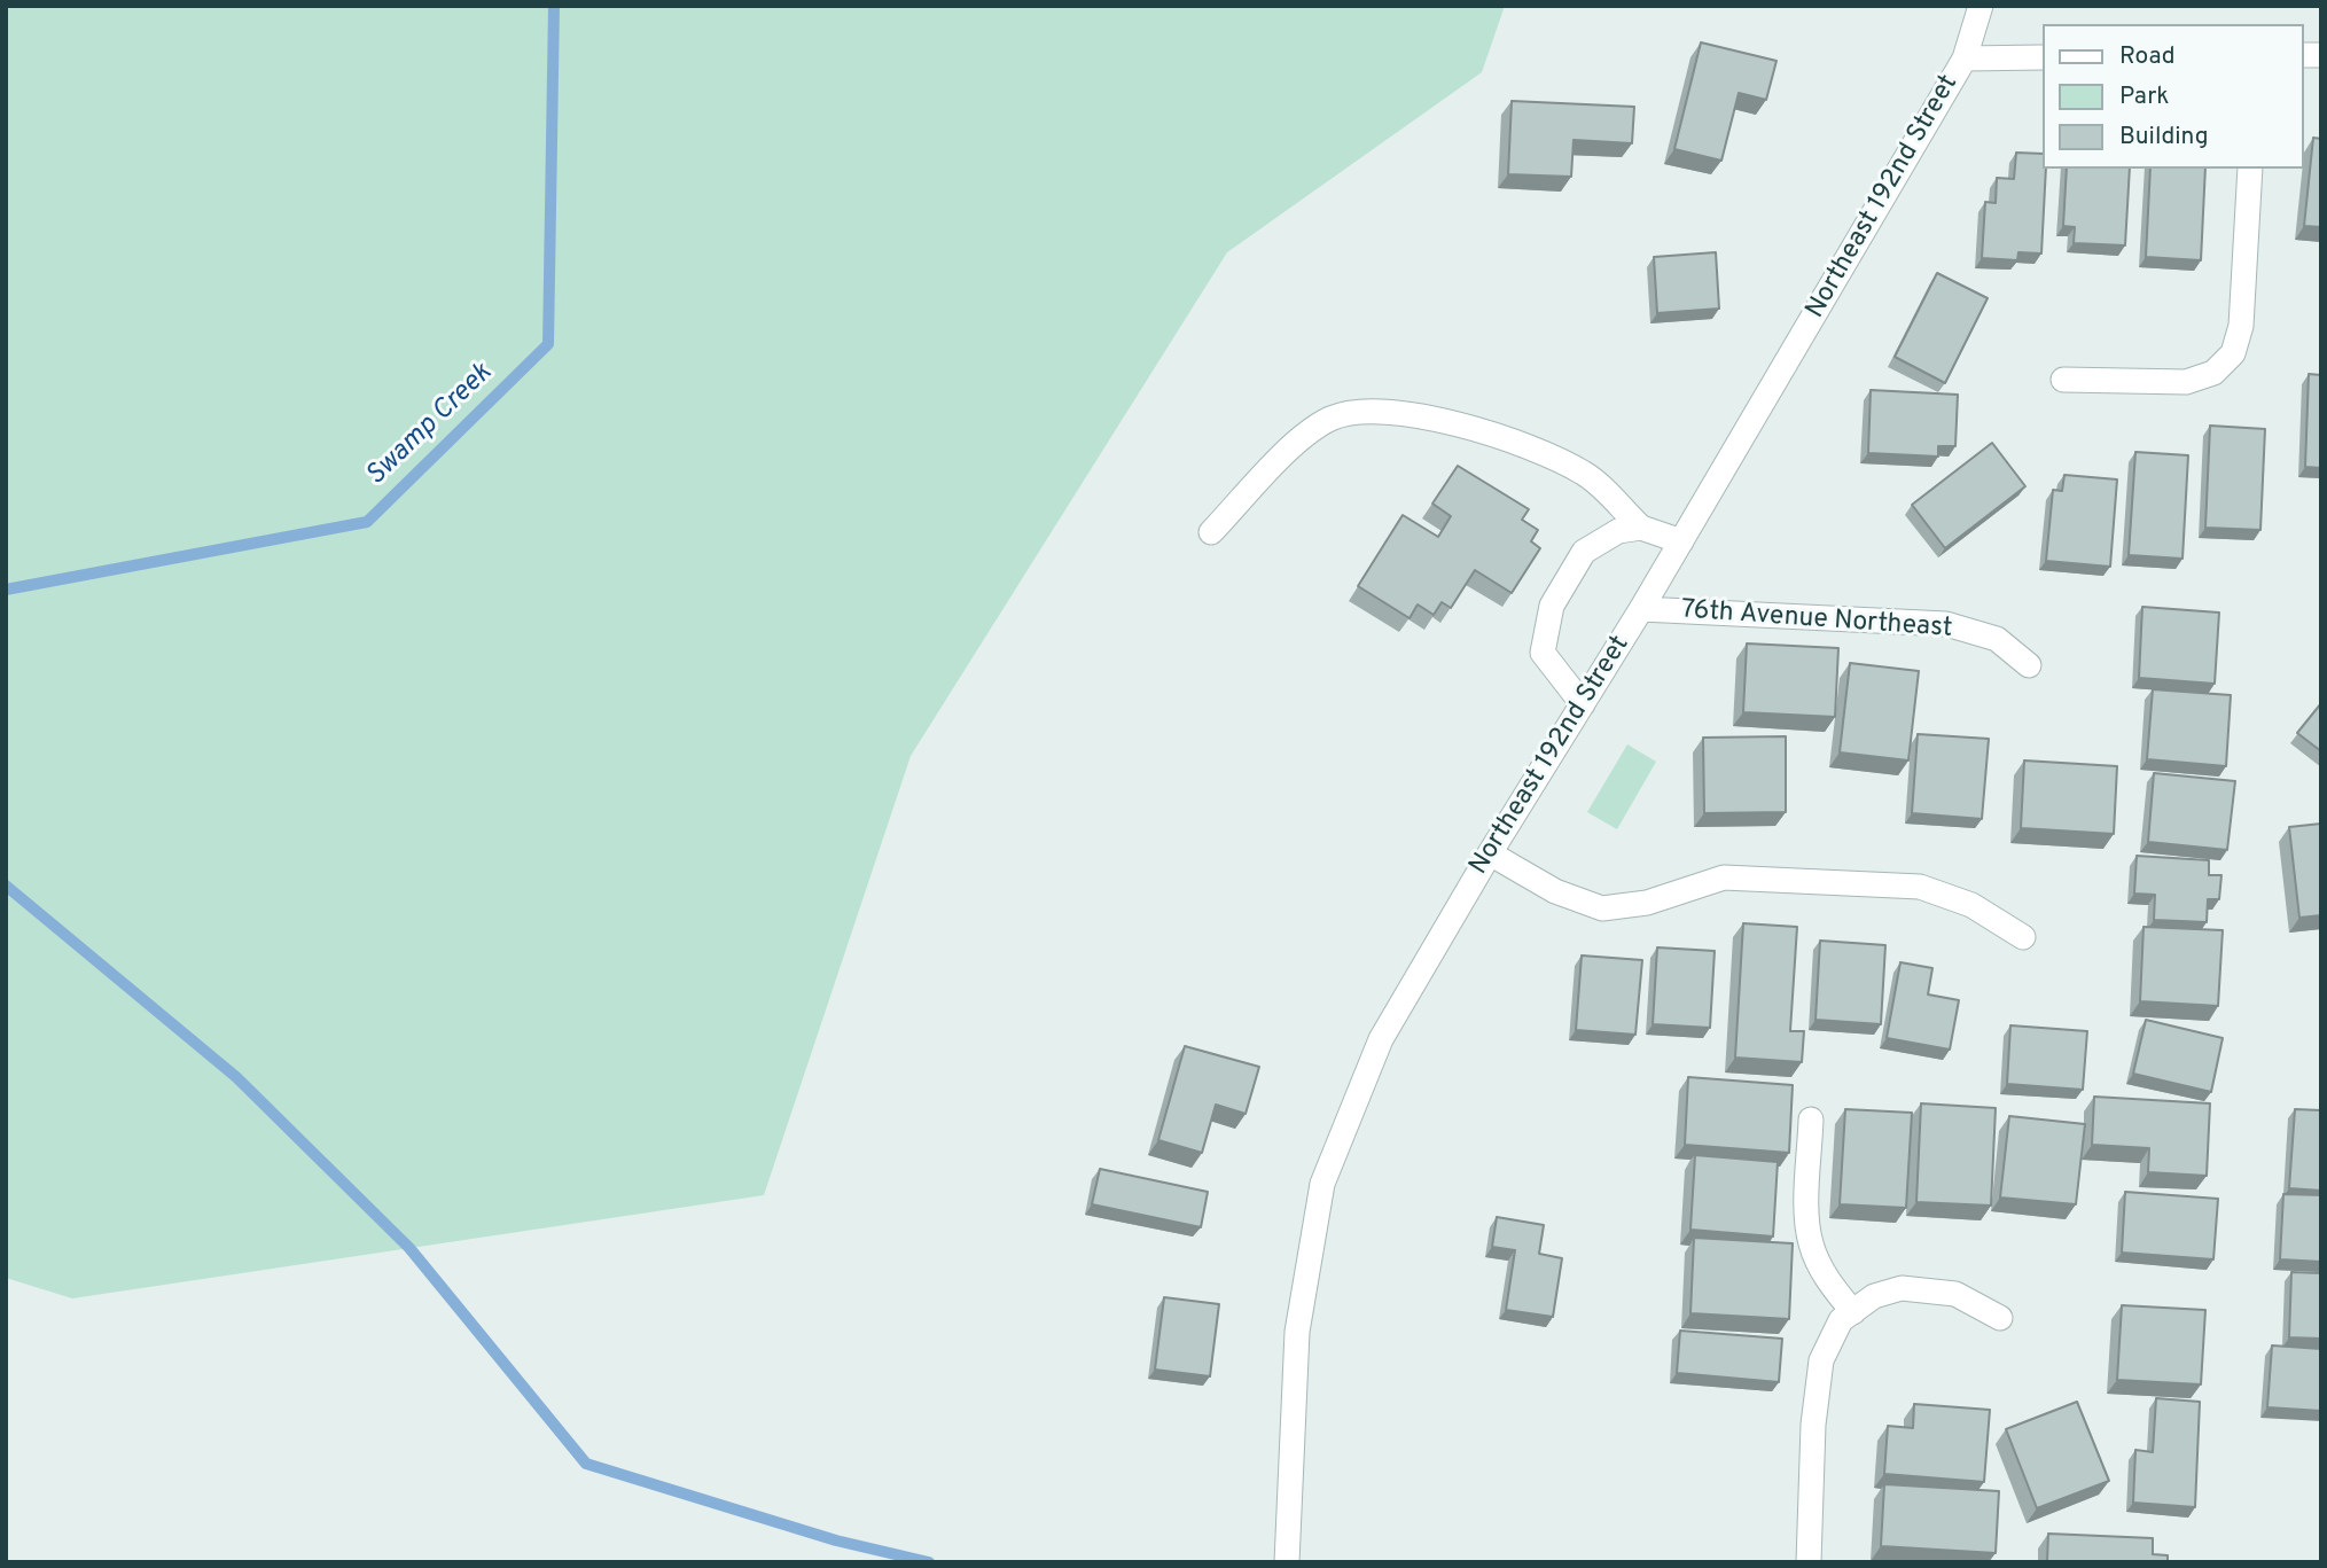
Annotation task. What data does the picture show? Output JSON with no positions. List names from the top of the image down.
{
  "streets": {
    "street": ["Northeast 192nd Street", "76th Avenue Northeast"]
  },
  "crossings": [
    ["Northeast 192nd Street", "76th Avenue Northeast"]
  ],
  "water": ["Swamp Creek"],
  "legend": ["Road", "Park", "Building"]
}
